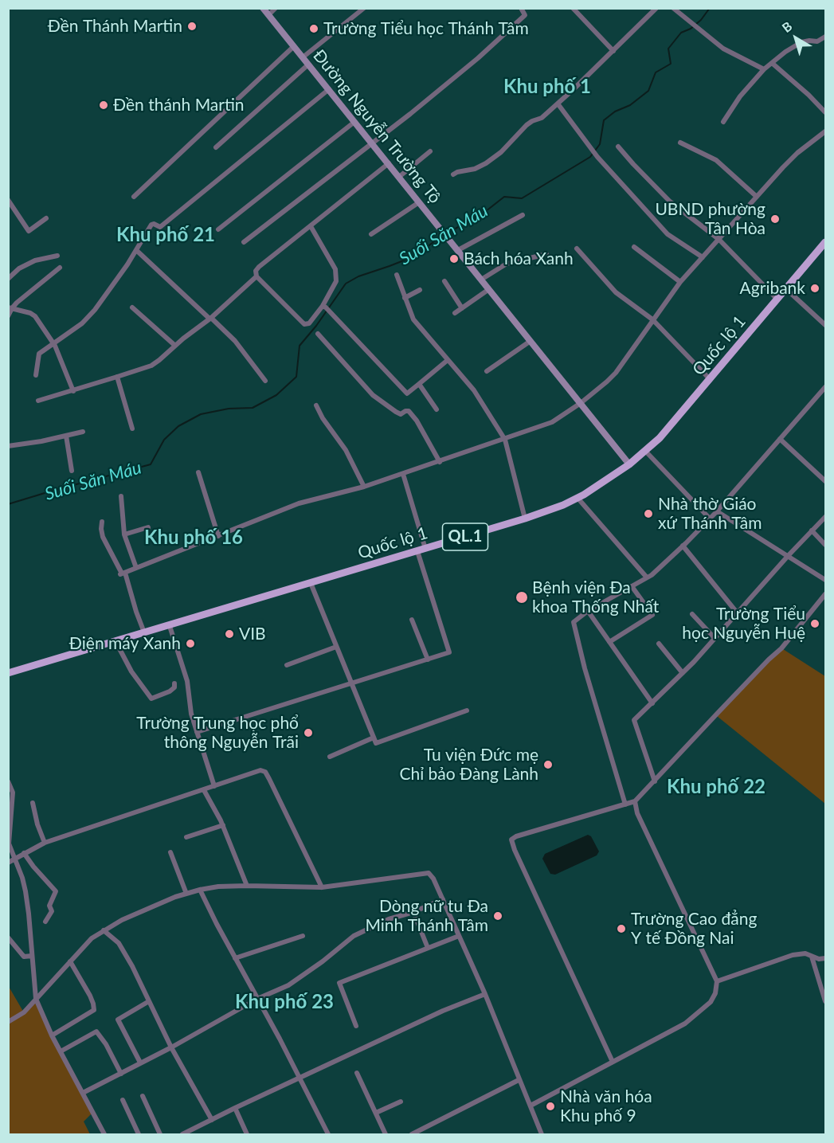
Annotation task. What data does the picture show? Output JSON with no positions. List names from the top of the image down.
{
  "streets": {
    "highway": ["Quốc lộ 1", "QL.1"],
    "main road": ["Đường Nguyễn Trường Tộ"]
  },
  "crossings": [
    ["Đường Nguyễn Trường Tộ", "Quốc lộ 1"]
  ],
  "districts": [
    "Khu phố 1",
    "Khu phố 21",
    "Khu phố 16",
    "Khu phố 22",
    "Khu phố 23"
  ],
  "water": ["Suối Săn Máu"],
  "places": [
    "Đền Thánh Martin",
    "Trường Tiểu học Thánh Tâm",
    "Đền thánh Martin",
    "UBND phường Tân Hòa",
    "Bách hóa Xanh",
    "Agribank",
    "Nhà thờ Giáo xứ Thánh Tâm",
    "Bệnh viện Đa khoa Thống Nhất",
    "Trường Tiểu học Nguyễn Huệ",
    "VIB",
    "Điện máy Xanh",
    "Trường Trung học phổ thông Nguyễn Trãi",
    "Tu viện Đức mẹ Chỉ bảo Đàng Lành",
    "Dòng nữ tu Đa Minh Thánh Tâm",
    "Trường Cao đẳng Y tế Đồng Nai",
    "Nhà văn hóa Khu phố 9"
  ],
  "north": "top left"
}
